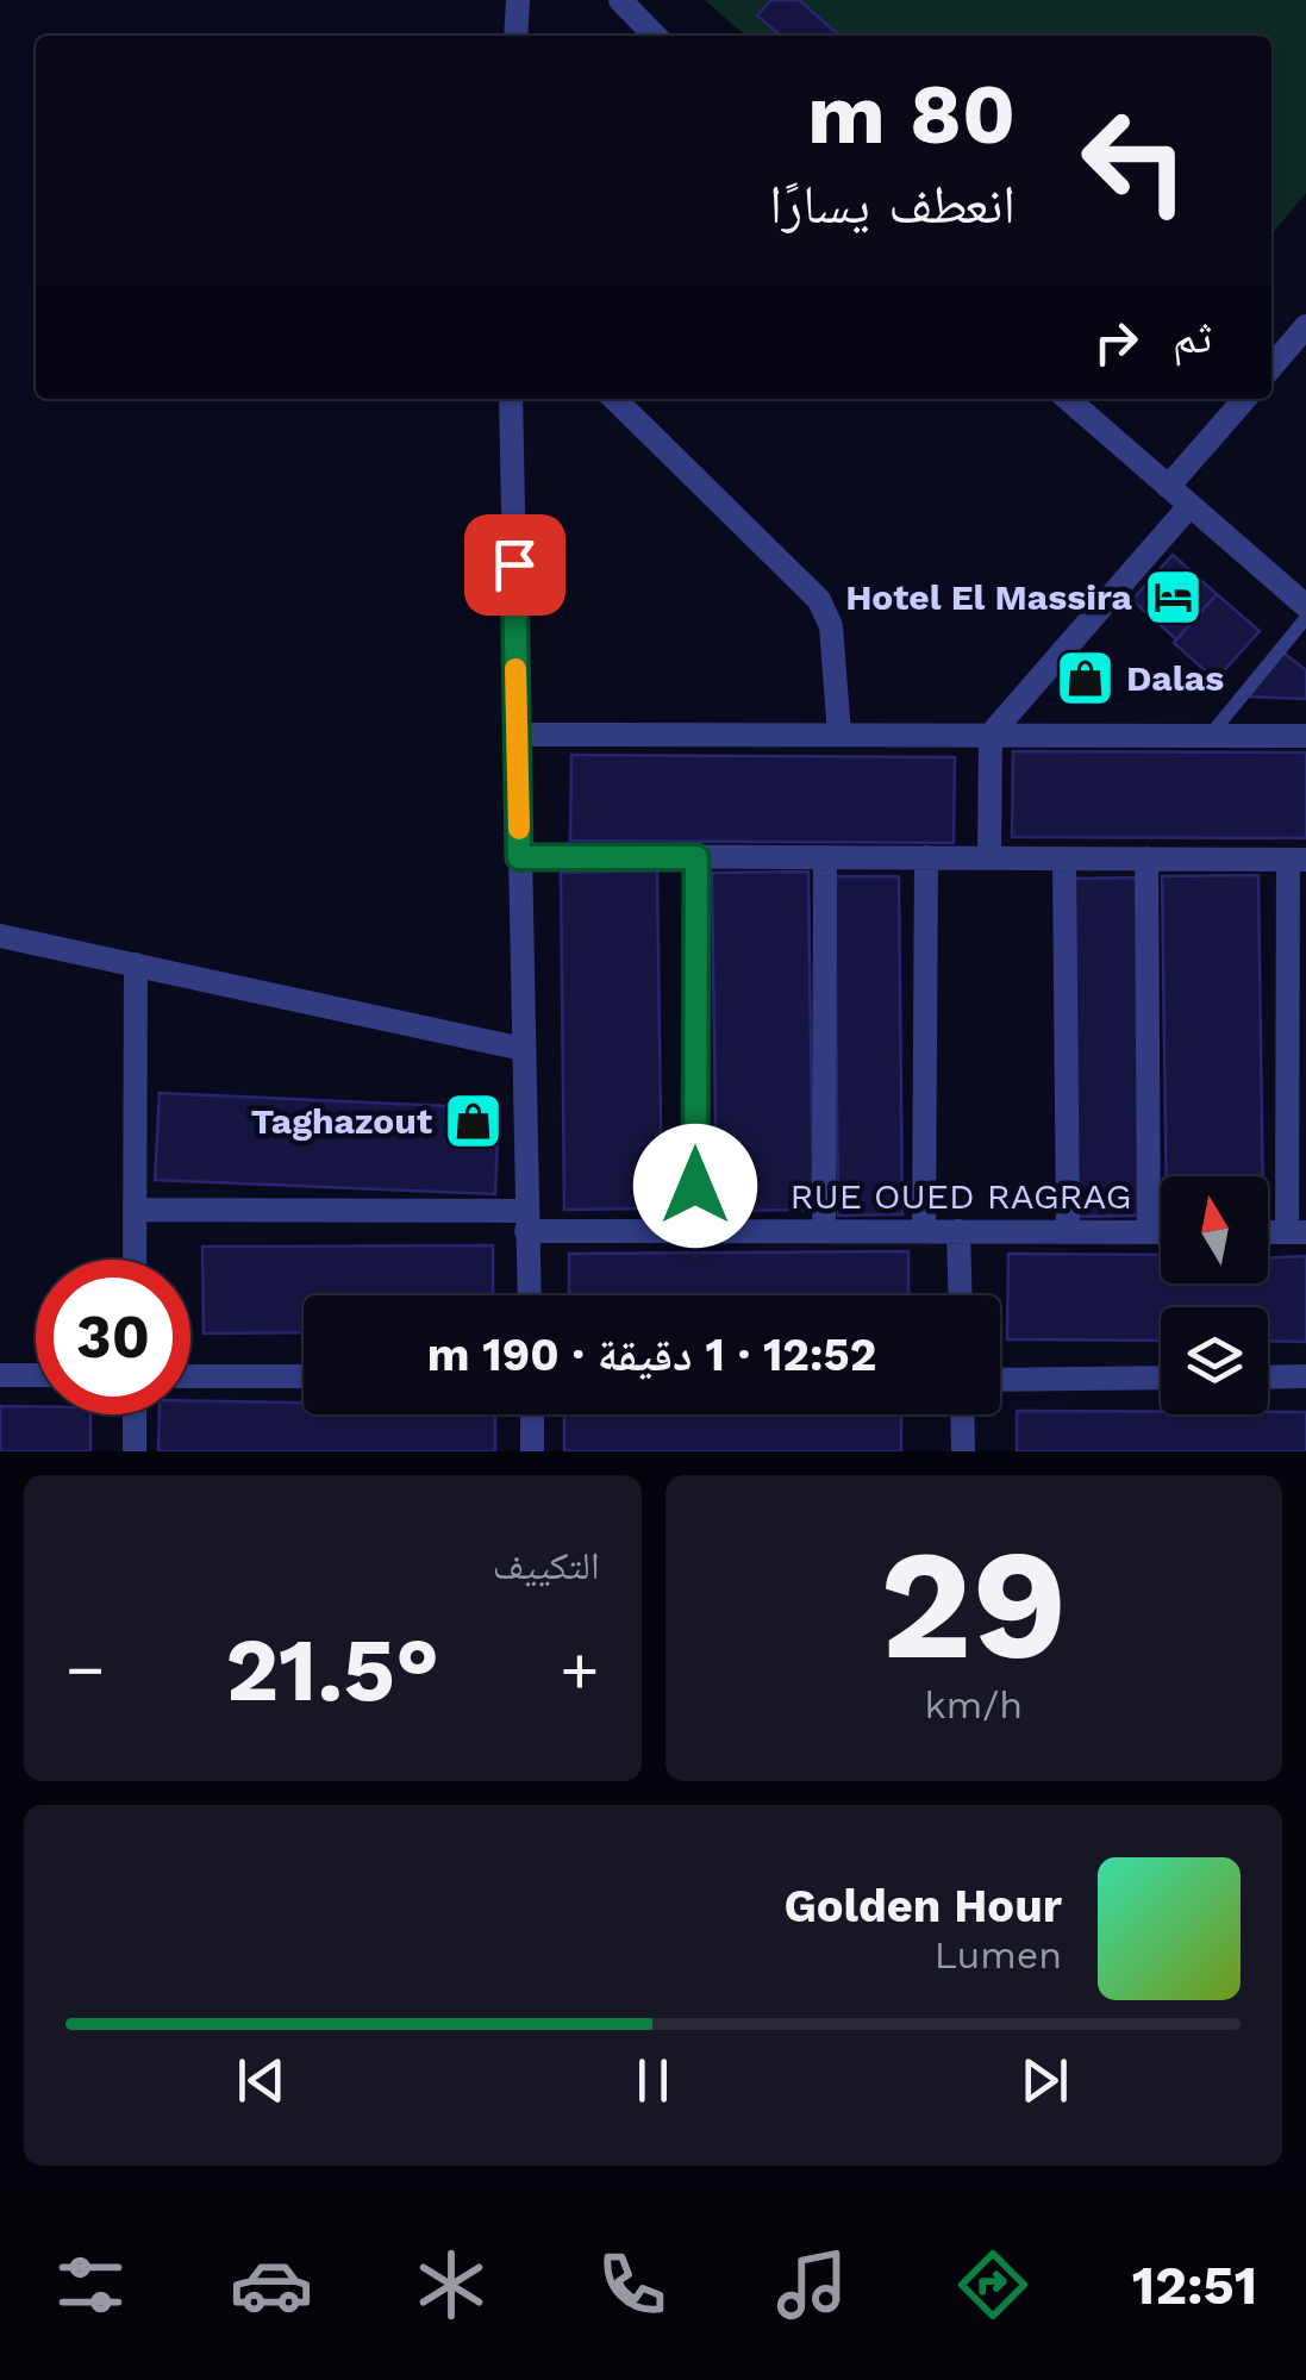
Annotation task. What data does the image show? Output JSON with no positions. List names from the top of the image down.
{
  "streets": {
    "street": ["RUE OUED RAGRAG"]
  },
  "places": {
    "hotel": ["Hotel El Massira"],
    "shop": ["Dalas", "Taghazout"]
  },
  "north": "top",
  "page": {
    "turn": ["80 m", "انعطف يسارًا"],
    "then": "ثم",
    "limit": "30",
    "trip": "12:52 · 1 دقيقة · 190 m",
    "tile": [
      ["29", "km/h"],
      "التكييف"
    ],
    "heat": ["−", "21.5°", "+"],
    "song": ["Golden Hour", "Lumen"],
    "tabs": "12:51"
  }
}
